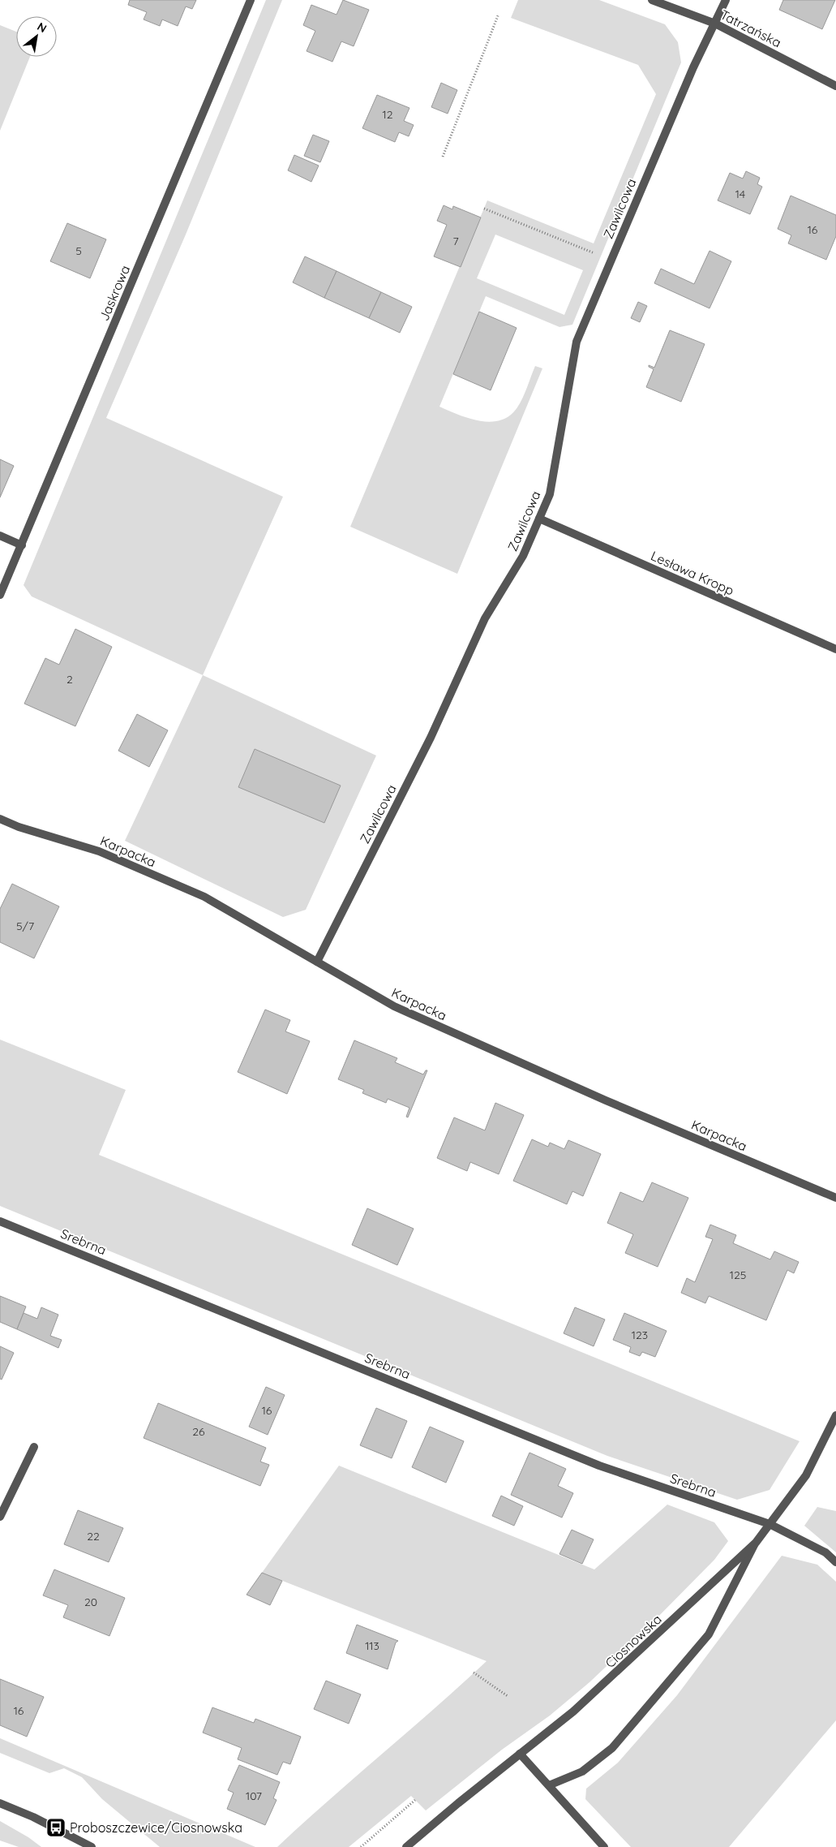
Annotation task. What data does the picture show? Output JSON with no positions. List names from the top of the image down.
{
  "streets": {
    "street": [
      "Tatrzańska",
      "Zawilcowa",
      "Jaskrowa",
      "Lesława Kropp",
      "Karpacka",
      "Srebrna",
      "Ciosnowska"
    ]
  },
  "crossings": [
    ["Tatrzańska", "Zawilcowa"],
    ["Zawilcowa", "Lesława Kropp"],
    ["Zawilcowa", "Karpacka"],
    ["Srebrna", "Ciosnowska"]
  ],
  "places": {
    "bus stop": ["Proboszczewice/Ciosnowska"]
  },
  "house_numbers": [
    "12",
    "14",
    "16",
    "7",
    "5",
    "2",
    "5/7",
    "125",
    "123",
    "16",
    "26",
    "22",
    "20",
    "113",
    "16",
    "107"
  ],
  "north": "top right"
}
